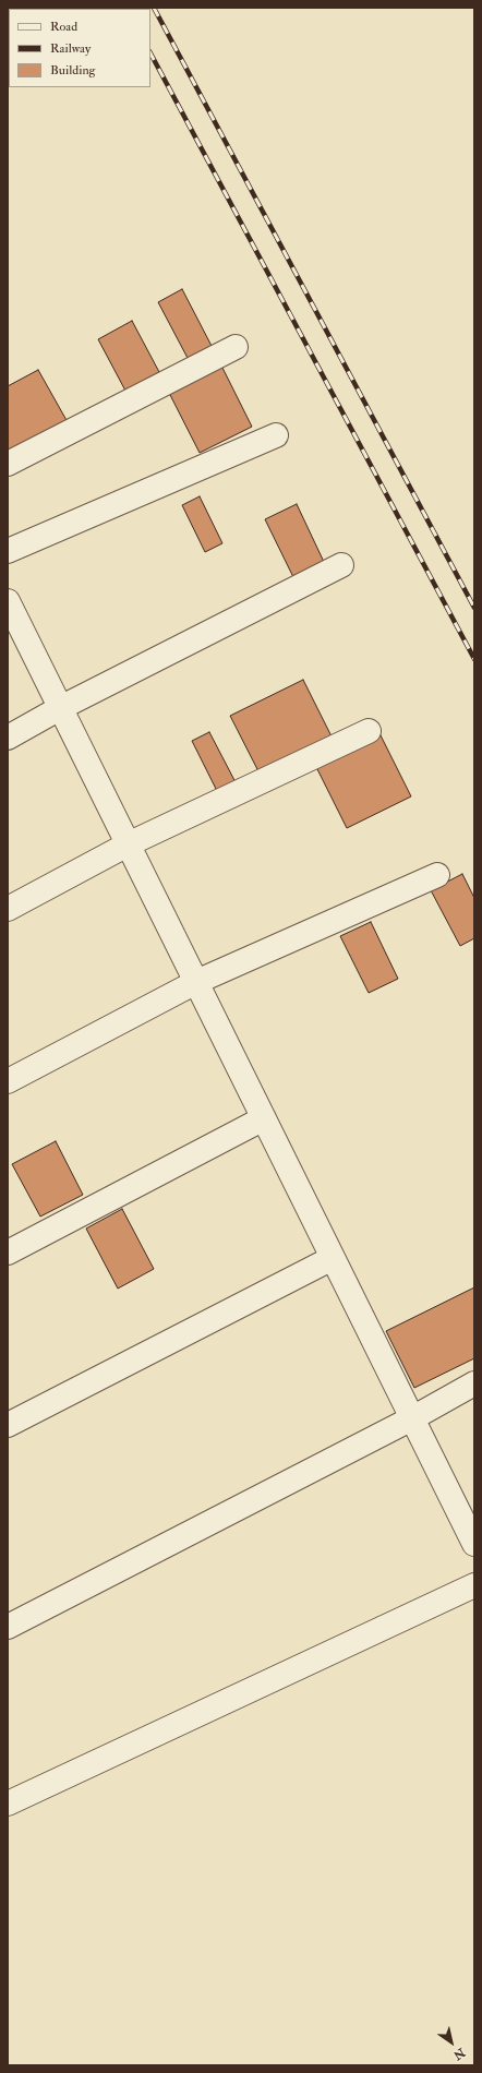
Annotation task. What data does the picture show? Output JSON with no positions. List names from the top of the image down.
{
  "legend": ["Road", "Railway", "Building"],
  "north": "bottom right"
}
